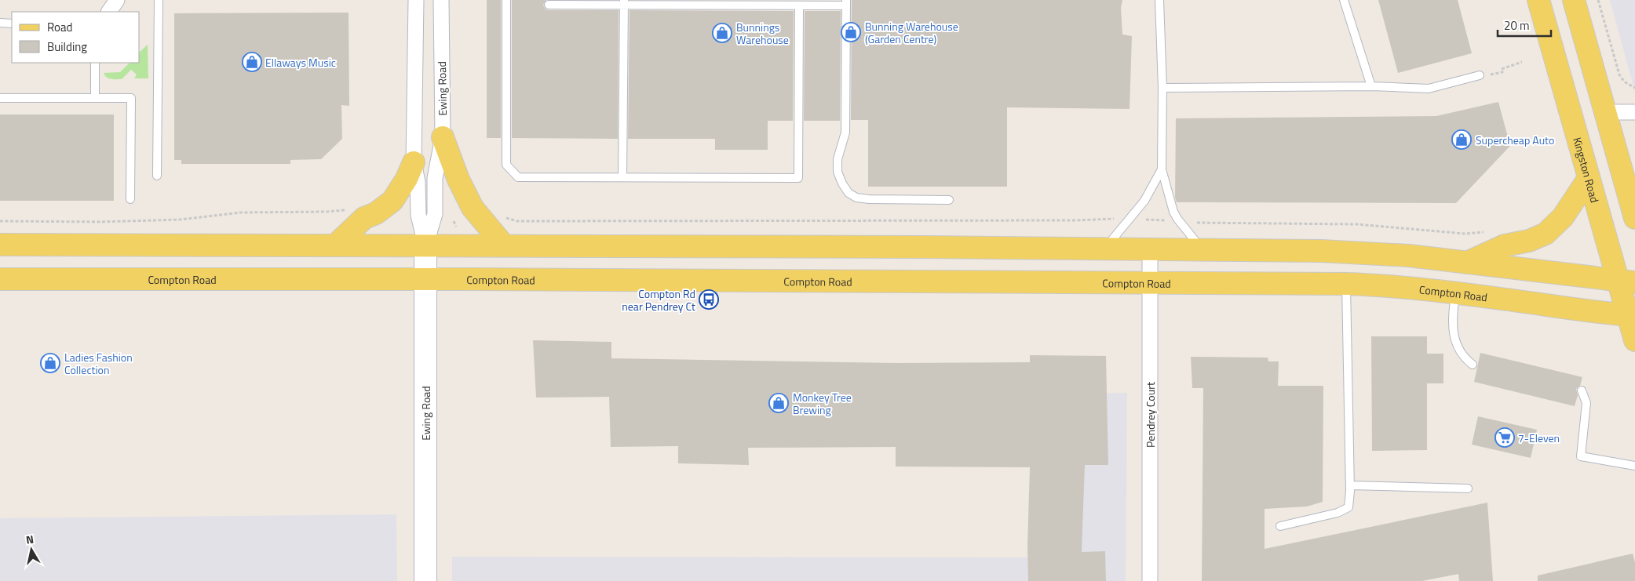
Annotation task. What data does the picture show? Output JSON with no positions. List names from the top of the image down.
{
  "streets": {
    "main road": ["Ewing Road", "Kingston Road", "Compton Road"],
    "street": ["Pendrey Court"]
  },
  "crossings": [
    ["Ewing Road", "Compton Road"],
    ["Kingston Road", "Compton Road"],
    ["Compton Road", "Pendrey Court"]
  ],
  "places": {
    "shop": [
      "Bunning Warehouse (Garden Centre)",
      "Bunnings Warehouse",
      "Ellaways Music",
      "Supercheap Auto",
      "Ladies Fashion Collection",
      "Monkey Tree Brewing"
    ],
    "bus stop": ["Compton Rd near Pendrey Ct"],
    "supermarket": ["7-Eleven"]
  },
  "legend": ["Road", "Building"],
  "scale_bar": "20 m",
  "north": "top"
}
